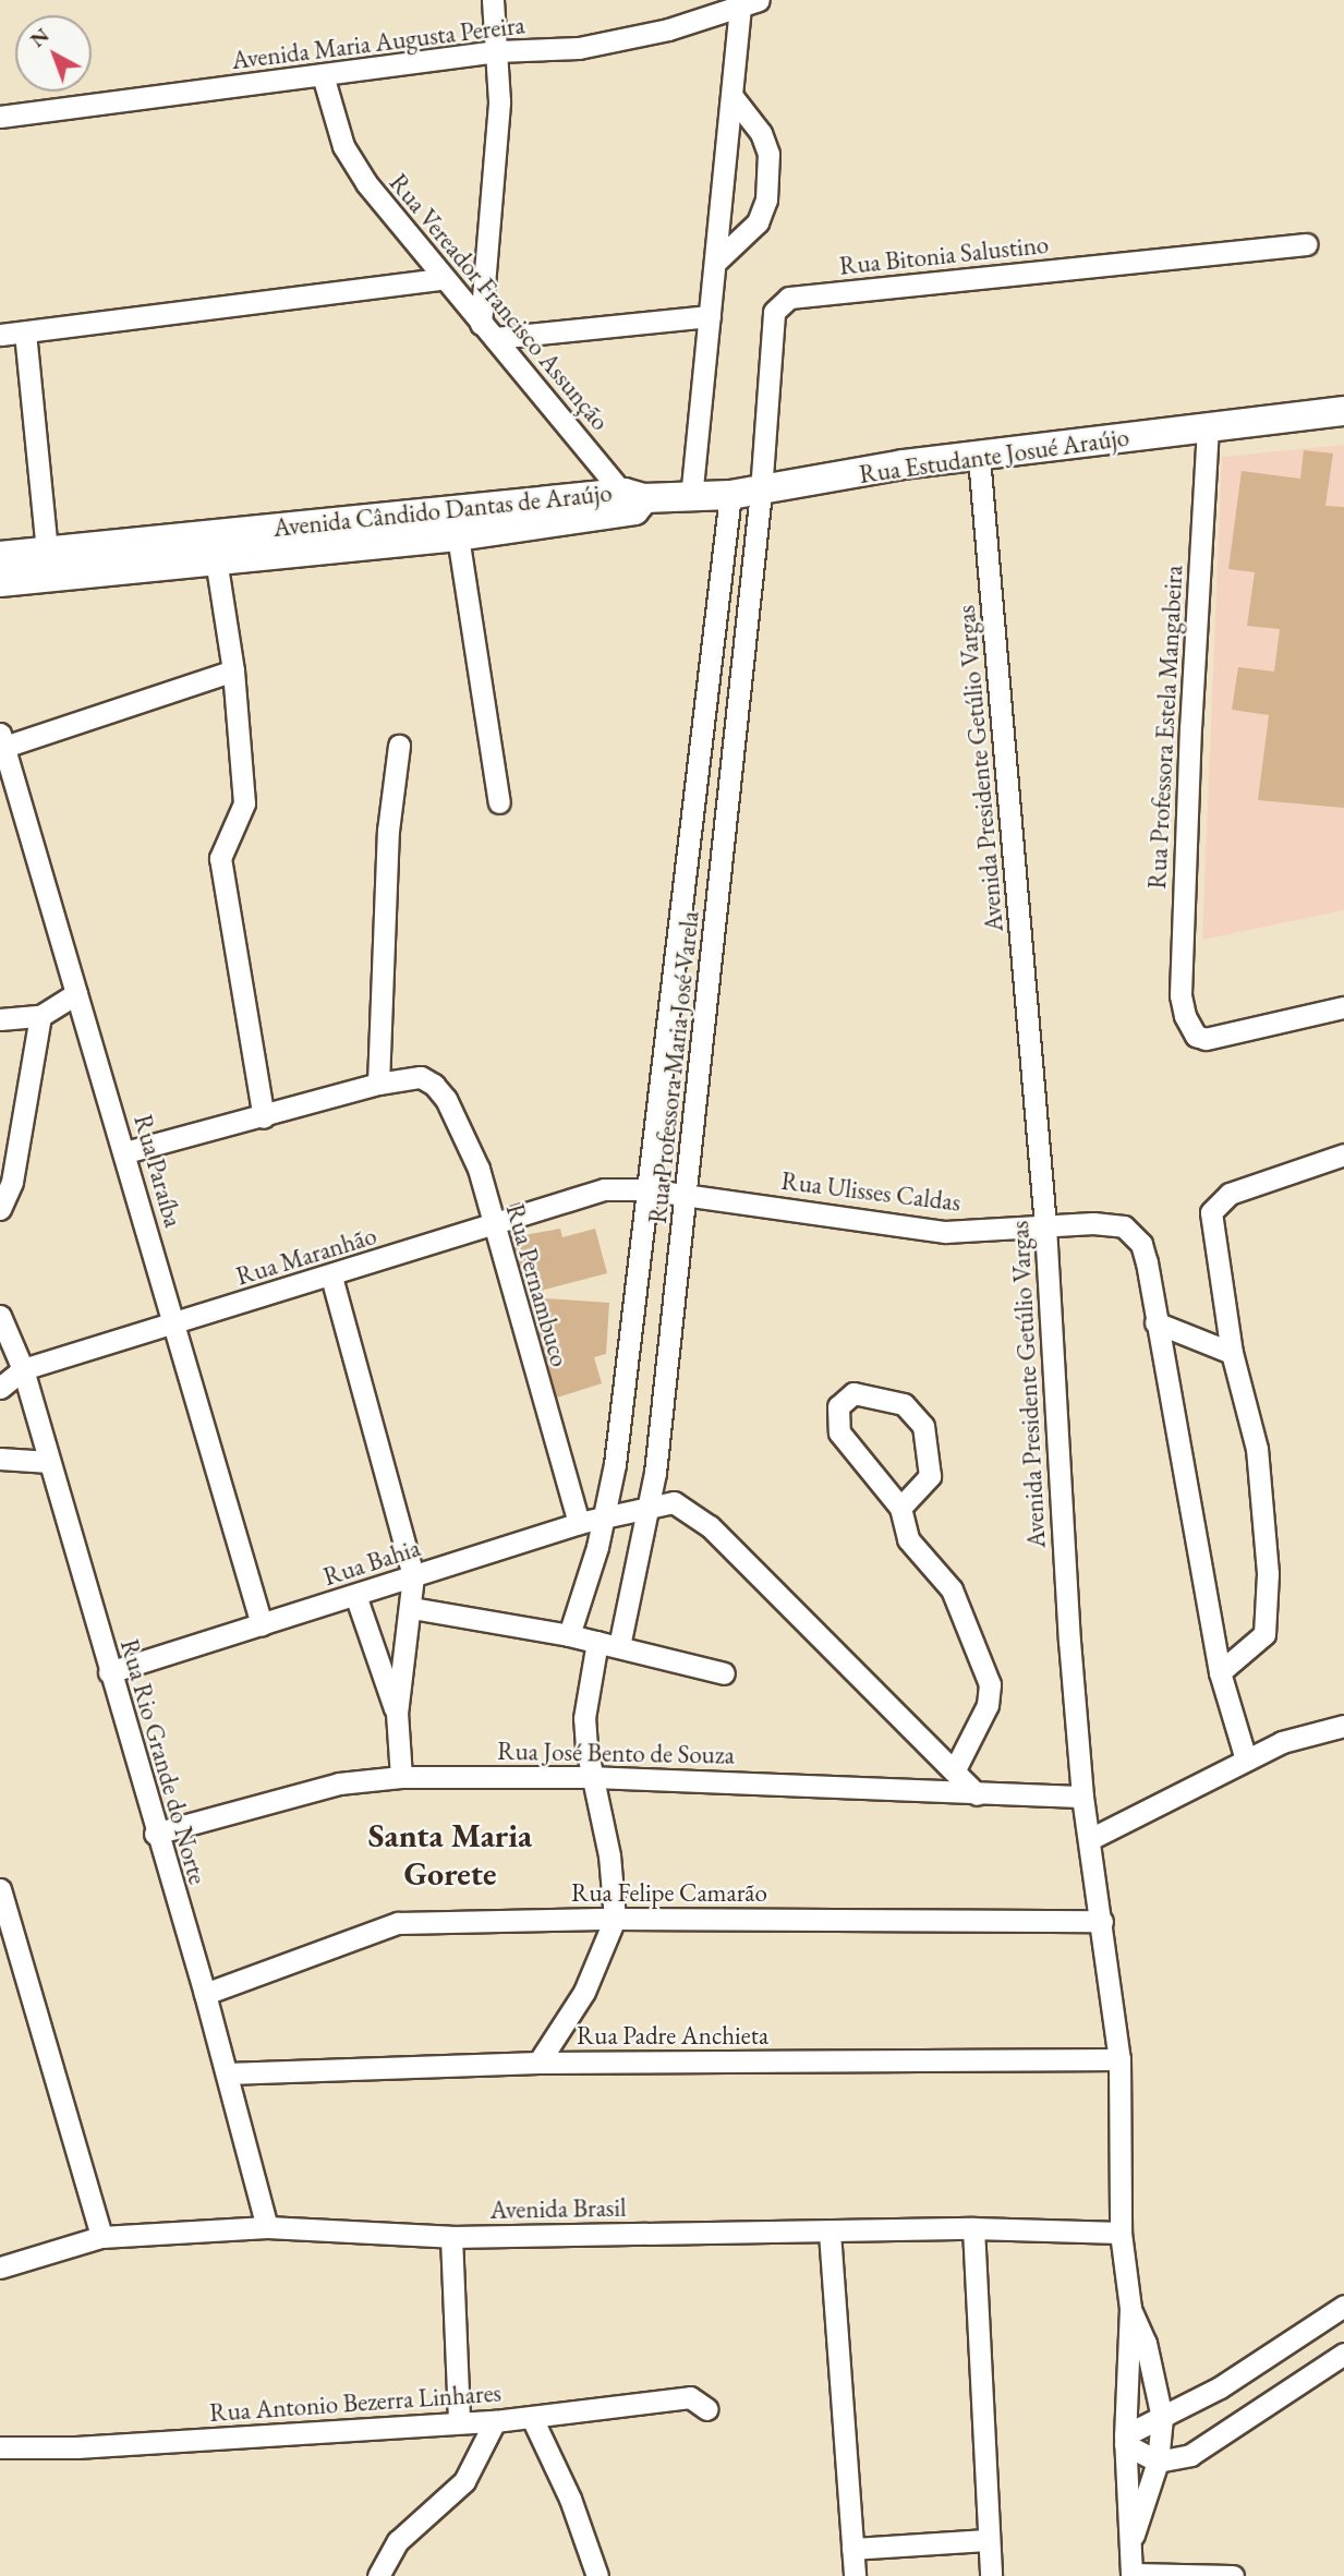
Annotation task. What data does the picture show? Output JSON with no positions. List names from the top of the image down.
{
  "streets": {
    "main road": ["Rua Estudante Josué Araújo", "Avenida Cândido Dantas de Araújo"],
    "street": [
      "Avenida Maria Augusta Pereira",
      "Rua Bitonia Salustino",
      "Rua Vereador Francisco Assunção",
      "Rua Professora Estela Mangabeira",
      "Avenida Presidente Getúlio Vargas",
      "Rua Professora Maria José Varela",
      "Rua Paraíba",
      "Rua Ulisses Caldas",
      "Rua Maranhão",
      "Rua Pernambuco",
      "Rua Bahia",
      "Rua José Bento de Souza",
      "Rua Rio Grande do Norte",
      "Rua Felipe Camarão",
      "Rua Padre Anchieta",
      "Avenida Brasil",
      "Rua Antonio Bezerra Linhares"
    ]
  },
  "crossings": [
    ["Avenida Maria Augusta Pereira", "Rua Vereador Francisco Assunção"],
    ["Rua Bitonia Salustino", "Rua Estudante Josué Araújo"],
    ["Rua Bitonia Salustino", "Rua Professora Maria José Varela"],
    ["Rua Vereador Francisco Assunção", "Rua Estudante Josué Araújo"],
    ["Rua Vereador Francisco Assunção", "Avenida Cândido Dantas de Araújo"],
    ["Rua Estudante Josué Araújo", "Avenida Cândido Dantas de Araújo"],
    ["Rua Estudante Josué Araújo", "Rua Professora Estela Mangabeira"],
    ["Rua Estudante Josué Araújo", "Avenida Presidente Getúlio Vargas"],
    ["Rua Estudante Josué Araújo", "Rua Professora Maria José Varela"],
    ["Avenida Presidente Getúlio Vargas", "Rua Ulisses Caldas"],
    ["Avenida Presidente Getúlio Vargas", "Rua José Bento de Souza"],
    ["Avenida Presidente Getúlio Vargas", "Rua Felipe Camarão"],
    ["Avenida Presidente Getúlio Vargas", "Rua Padre Anchieta"],
    ["Avenida Presidente Getúlio Vargas", "Avenida Brasil"],
    ["Rua Professora Maria José Varela", "Rua Ulisses Caldas"],
    ["Rua Professora Maria José Varela", "Rua Bahia"],
    ["Rua Paraíba", "Rua Maranhão"],
    ["Rua Paraíba", "Rua Bahia"],
    ["Rua Ulisses Caldas", "Rua Maranhão"],
    ["Rua Maranhão", "Rua Pernambuco"],
    ["Rua Maranhão", "Rua Rio Grande do Norte"],
    ["Rua Pernambuco", "Rua Bahia"],
    ["Rua Bahia", "Rua Rio Grande do Norte"],
    ["Rua José Bento de Souza", "Rua Rio Grande do Norte"],
    ["Rua Rio Grande do Norte", "Rua Felipe Camarão"],
    ["Rua Rio Grande do Norte", "Rua Padre Anchieta"],
    ["Rua Rio Grande do Norte", "Avenida Brasil"]
  ],
  "districts": ["Santa Maria Gorete"],
  "north": "top left"
}
